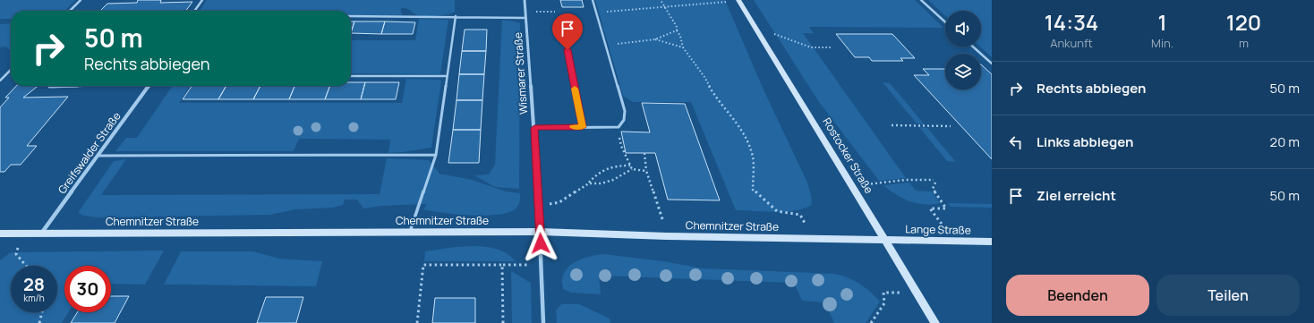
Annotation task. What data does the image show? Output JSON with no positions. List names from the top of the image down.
{
  "streets": {
    "street": [
      "Wismarer Straße",
      "Greifswalder Straße",
      "Rostocker Straße",
      "Chemnitzer Straße",
      "Lange Straße"
    ]
  },
  "crossings": [
    ["Wismarer Straße", "Chemnitzer Straße"],
    ["Greifswalder Straße", "Chemnitzer Straße"],
    ["Rostocker Straße", "Chemnitzer Straße"],
    ["Rostocker Straße", "Lange Straße"],
    ["Chemnitzer Straße", "Lange Straße"]
  ],
  "page": {
    "eta": [
      "14:34",
      "Ankunft",
      "1",
      "Min.",
      "120",
      "m"
    ],
    "turn": ["50 m", "Rechts abbiegen"],
    "list": [
      {
        "name": "Rechts abbiegen",
        "value": "50 m"
      },
      {
        "name": "Links abbiegen",
        "value": "20 m"
      },
      {
        "name": "Ziel erreicht",
        "value": "50 m"
      }
    ],
    "speed": "28 km/h",
    "limit": "30",
    "buttons": ["Beenden", "Teilen"]
  }
}
